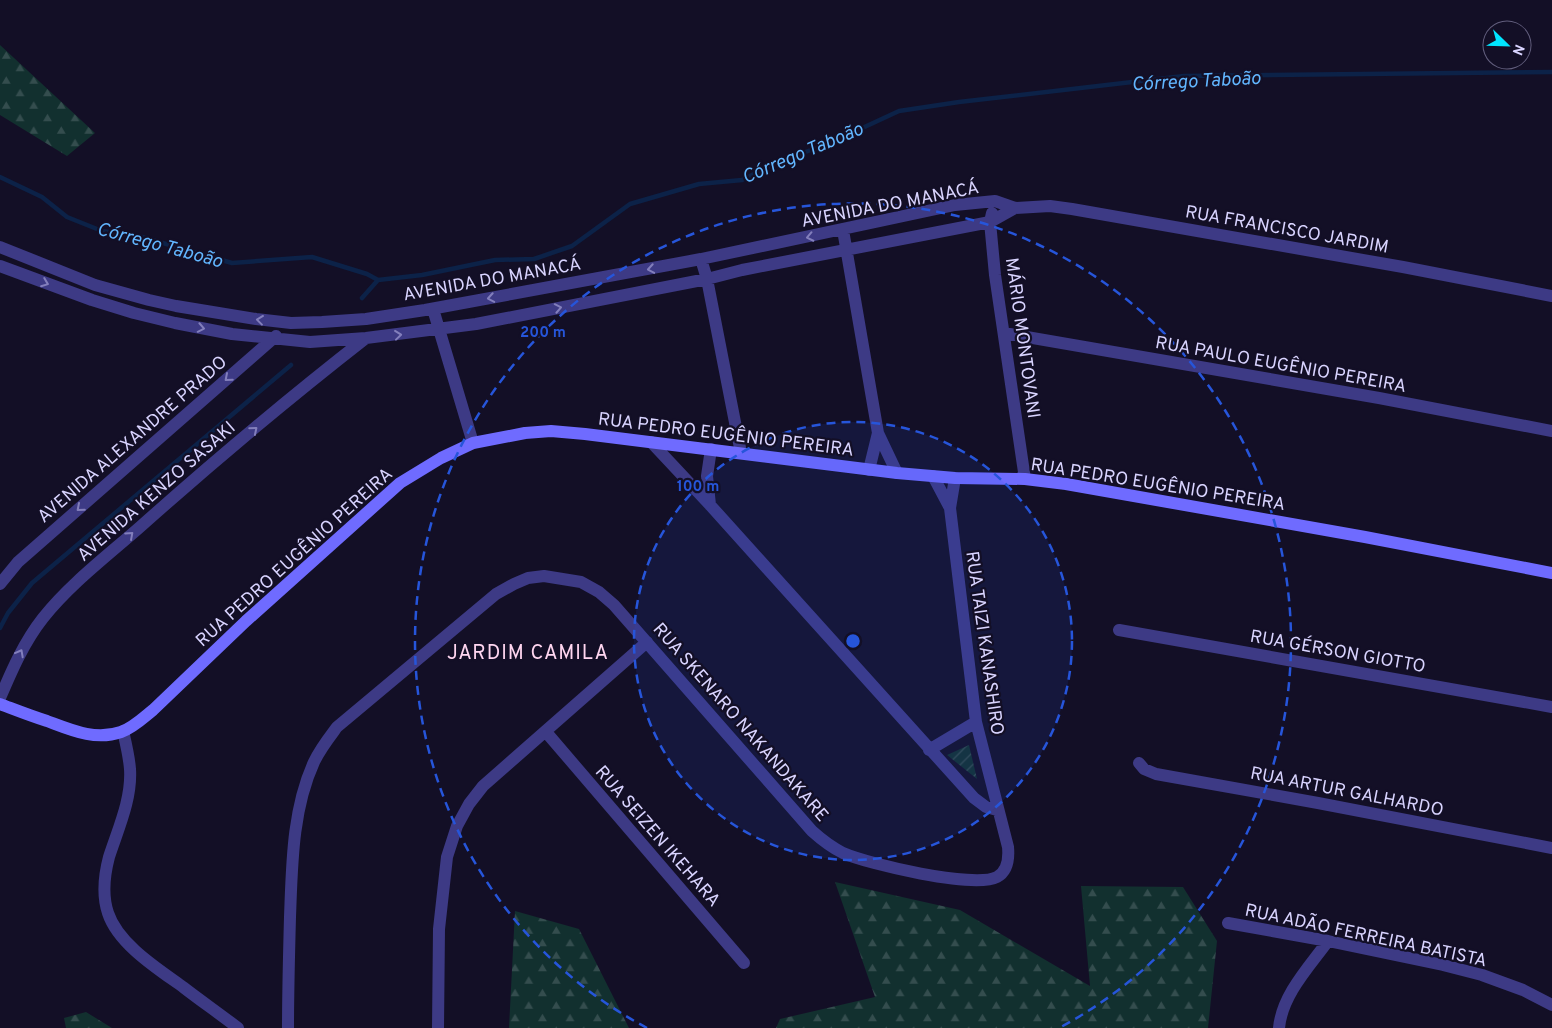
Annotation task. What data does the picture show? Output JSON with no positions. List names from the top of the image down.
{
  "streets": {
    "street": [
      "AVENIDA DO MANACÁ",
      "RUA FRANCISCO JARDIM",
      "MÁRIO MONTOVANI",
      "RUA PAULO EUGÊNIO PEREIRA",
      "RUA PEDRO EUGÊNIO PEREIRA",
      "AVENIDA ALEXANDRE PRADO",
      "AVENIDA KENZO SASAKI",
      "RUA TAIZI KANASHIRO",
      "RUA GÉRSON GIOTTO",
      "RUA SKENARO NAKANDAKARE",
      "RUA ARTUR GALHARDO",
      "RUA SEIZEN IKEHARA",
      "RUA ADÃO FERREIRA BATISTA"
    ]
  },
  "crossings": [
    ["AVENIDA DO MANACÁ", "RUA FRANCISCO JARDIM"],
    ["AVENIDA DO MANACÁ", "MÁRIO MONTOVANI"],
    ["AVENIDA DO MANACÁ", "AVENIDA ALEXANDRE PRADO"],
    ["AVENIDA DO MANACÁ", "AVENIDA KENZO SASAKI"],
    ["RUA FRANCISCO JARDIM", "MÁRIO MONTOVANI"],
    ["MÁRIO MONTOVANI", "RUA PAULO EUGÊNIO PEREIRA"],
    ["MÁRIO MONTOVANI", "RUA PEDRO EUGÊNIO PEREIRA"],
    ["RUA PEDRO EUGÊNIO PEREIRA", "RUA TAIZI KANASHIRO"],
    ["RUA TAIZI KANASHIRO", "RUA SKENARO NAKANDAKARE"]
  ],
  "one_way": ["AVENIDA ALEXANDRE PRADO", "AVENIDA KENZO SASAKI"],
  "districts": ["JARDIM CAMILA"],
  "water": ["Córrego Taboão"],
  "north": "bottom right",
  "rings": ["200 m", "100 m"]
}
